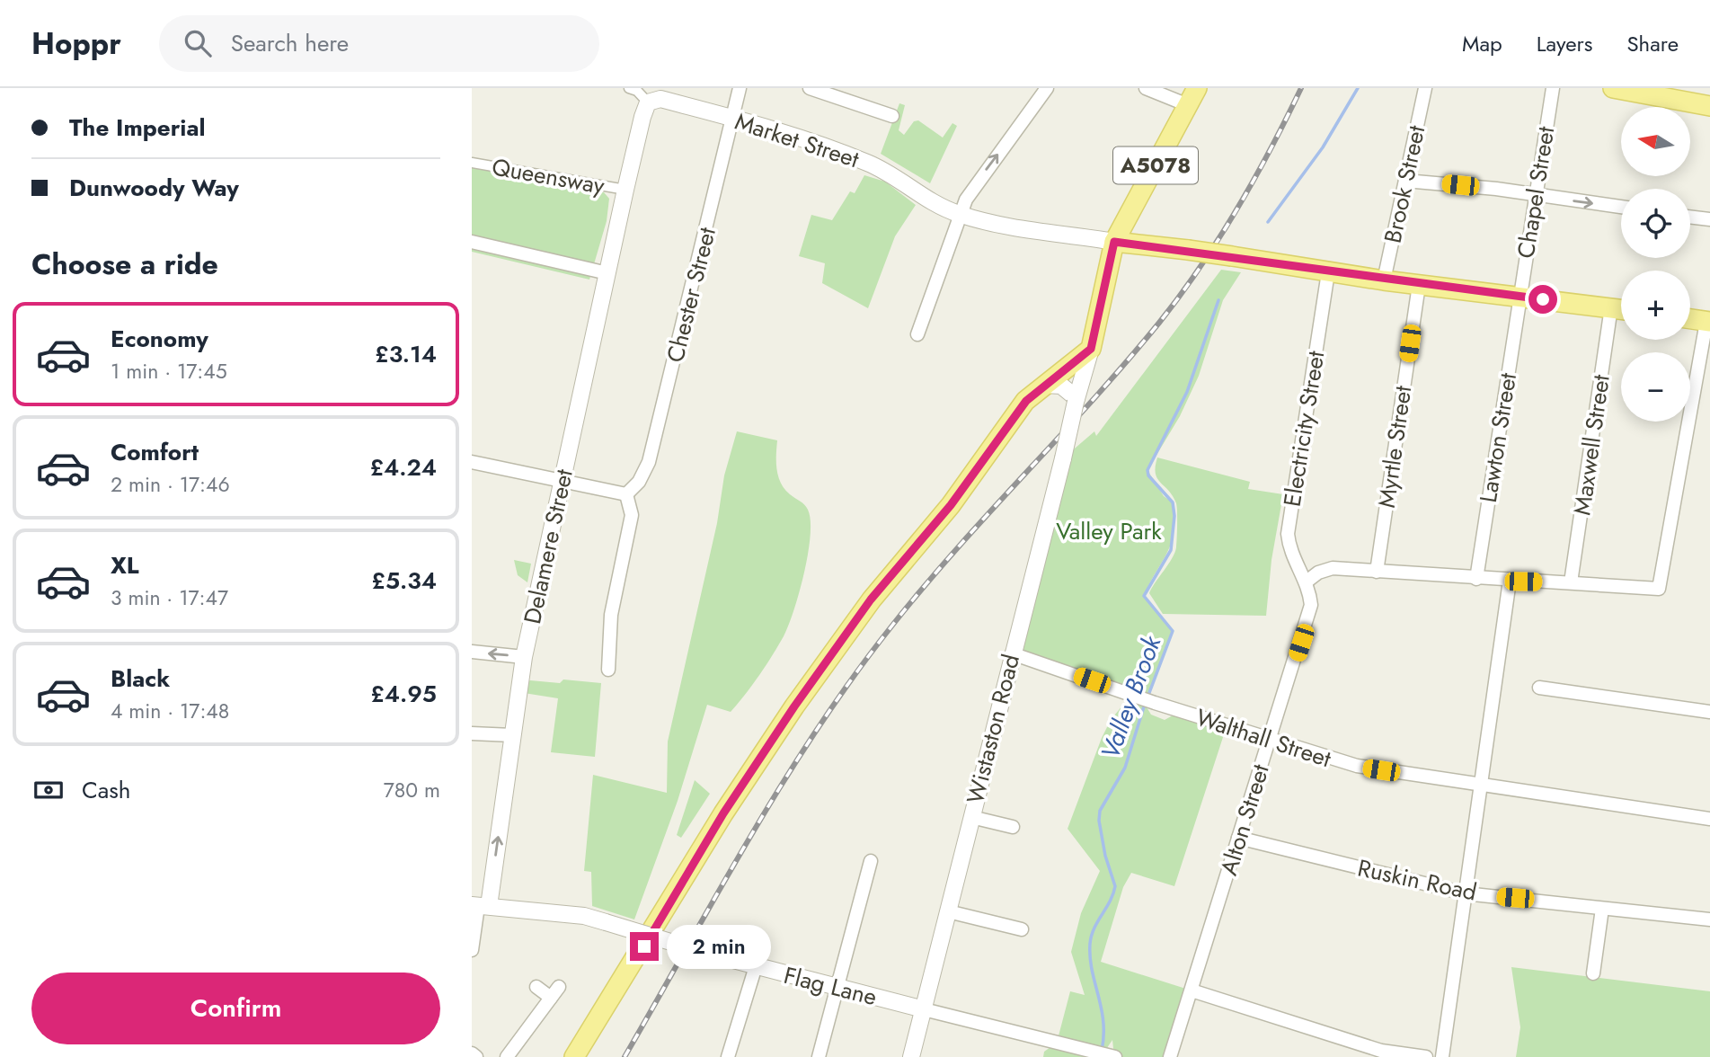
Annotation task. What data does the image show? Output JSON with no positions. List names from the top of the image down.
{
  "streets": {
    "main road": ["A5078"],
    "street": [
      "Market Street",
      "Queensway",
      "Brook Street",
      "Chapel Street",
      "Chester Street",
      "Electricity Street",
      "Lawton Street",
      "Maxwell Street",
      "Myrtle Street",
      "Delamere Street",
      "Wistaston Road",
      "Walthall Street",
      "Alton Street",
      "Ruskin Road",
      "Flag Lane"
    ]
  },
  "crossings": [
    ["Market Street", "A5078"],
    ["Market Street", "Chester Street"],
    ["Market Street", "Delamere Street"],
    ["A5078", "Wistaston Road"],
    ["Queensway", "Delamere Street"],
    ["Chapel Street", "Lawton Street"],
    ["Electricity Street", "Alton Street"],
    ["Delamere Street", "Flag Lane"],
    ["Wistaston Road", "Walthall Street"],
    ["Wistaston Road", "Flag Lane"],
    ["Walthall Street", "Alton Street"],
    ["Alton Street", "Ruskin Road"]
  ],
  "water": ["Valley Brook"],
  "parks": ["Valley Park"],
  "north": "left",
  "page": {
    "header": "Hoppr",
    "search": "Search here",
    "nav": ["Map", "Layers", "Share"],
    "banner": ["The Imperial", "Dunwoody Way"],
    "map_buttons": ["+", "−"],
    "heading": "Choose a ride",
    "list": [
      {
        "name": "Economy",
        "note": "1 min · 17:45",
        "value": "£3.14"
      },
      {
        "name": "Comfort",
        "note": "2 min · 17:46",
        "value": "£4.24"
      },
      {
        "name": "XL",
        "note": "3 min · 17:47",
        "value": "£5.34"
      },
      {
        "name": "Black",
        "note": "4 min · 17:48",
        "value": "£4.95"
      }
    ],
    "pay": ["Cash", "780 m"],
    "bubble": "2 min",
    "buttons": "Confirm"
  }
}
